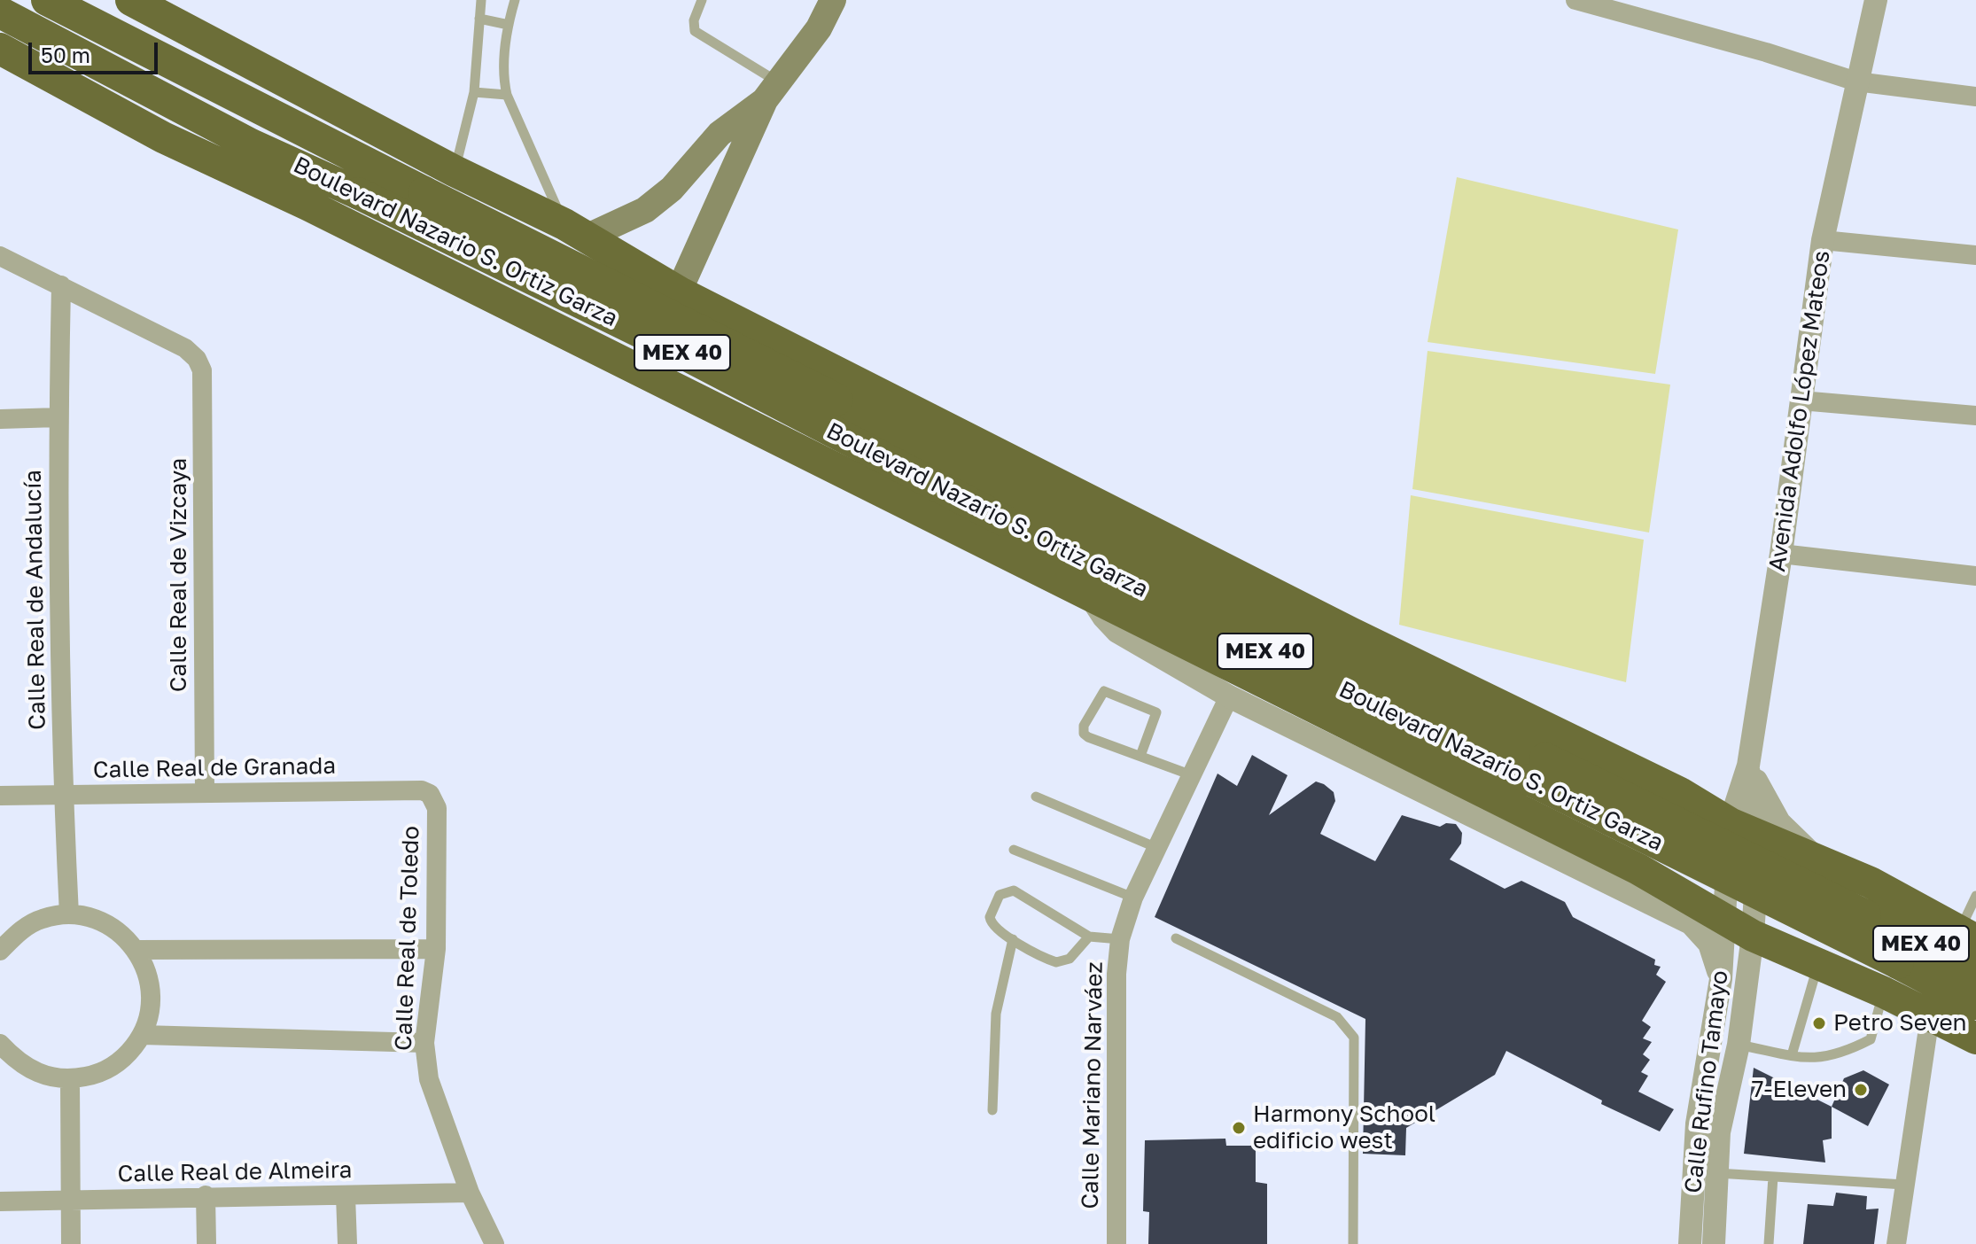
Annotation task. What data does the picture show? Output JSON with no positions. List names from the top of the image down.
{
  "streets": {
    "highway": ["Boulevard Nazario S. Ortiz Garza", "MEX 40"],
    "street": [
      "Avenida Adolfo López Mateos",
      "Calle Real de Vizcaya",
      "Calle Real de Andalucía",
      "Calle Real de Granada",
      "Calle Real de Toledo",
      "Calle Rufino Tamayo",
      "Calle Mariano Narváez",
      "Calle Real de Almeira"
    ]
  },
  "crossings": [
    ["Avenida Adolfo López Mateos", "Calle Rufino Tamayo"],
    ["Calle Real de Vizcaya", "Calle Real de Andalucía"],
    ["Calle Real de Vizcaya", "Calle Real de Granada"],
    ["Calle Real de Andalucía", "Calle Real de Granada"],
    ["Calle Real de Granada", "Calle Real de Toledo"],
    ["Calle Real de Toledo", "Calle Real de Almeira"]
  ],
  "places": ["Petro Seven", "7-Eleven", "Harmony School edificio west"],
  "scale_bar": "50 m"
}
